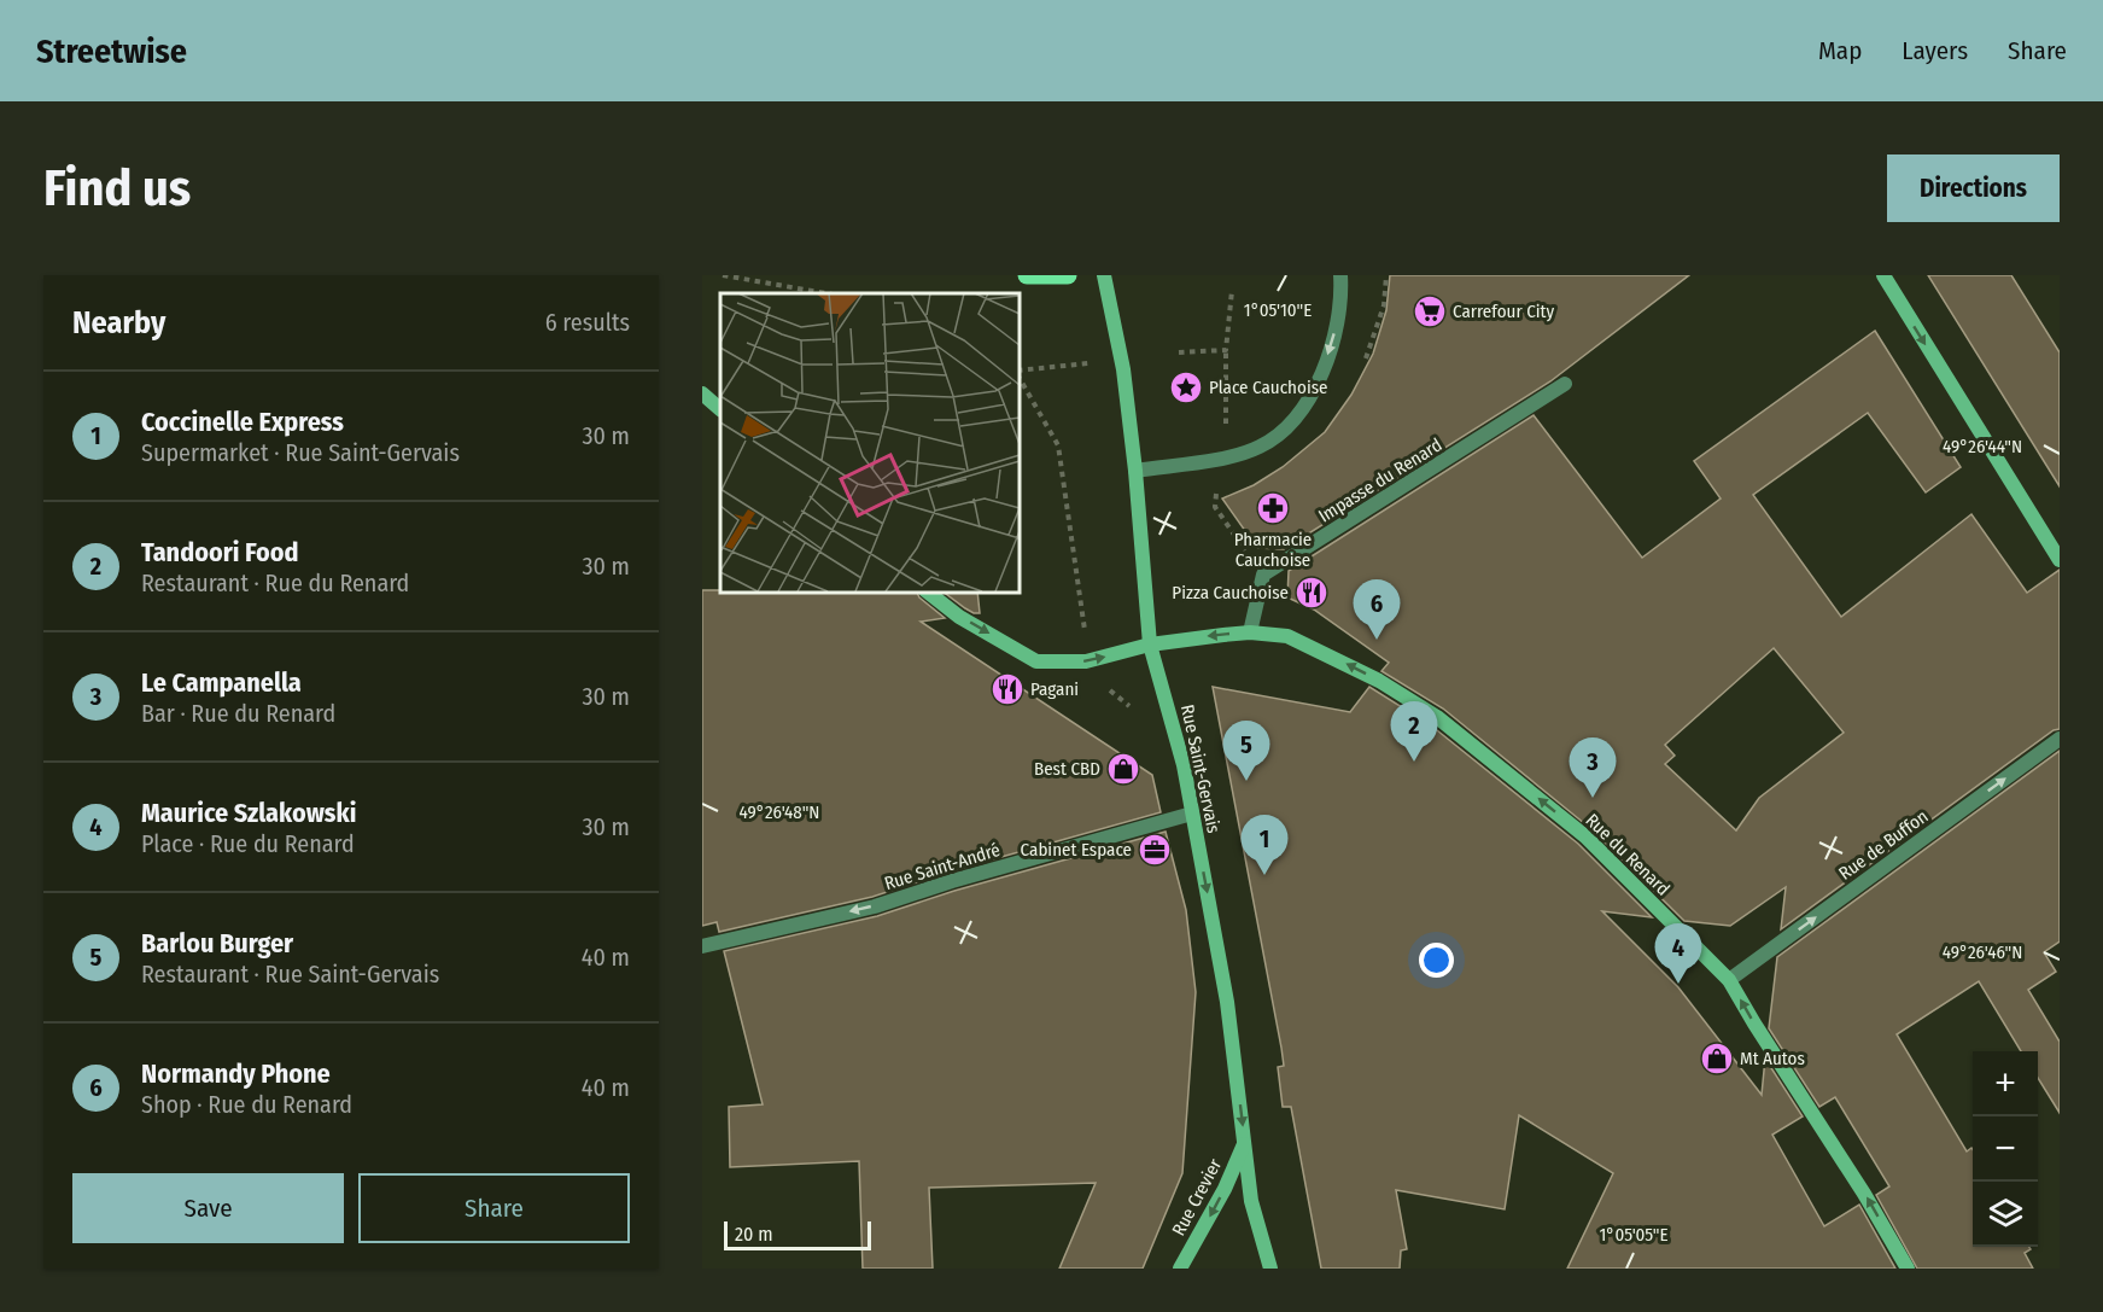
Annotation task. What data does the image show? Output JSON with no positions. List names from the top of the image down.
{
  "streets": {
    "street": [
      "Impasse du Renard",
      "Rue Saint-Gervais",
      "Rue de Buffon",
      "Rue du Renard",
      "Rue Saint-André",
      "Rue Crevier"
    ]
  },
  "crossings": [
    ["Impasse du Renard", "Rue du Renard"],
    ["Rue Saint-Gervais", "Rue du Renard"],
    ["Rue Saint-Gervais", "Rue Saint-André"],
    ["Rue Saint-Gervais", "Rue Crevier"],
    ["Rue de Buffon", "Rue du Renard"]
  ],
  "one_way": ["Rue de Buffon", "Rue Saint-André", "Rue Crevier"],
  "places": {
    "supermarket": ["Carrefour City"],
    "place": ["Place Cauchoise"],
    "pharmacy": ["Pharmacie Cauchoise"],
    "restaurant": ["Pizza Cauchoise", "Pagani"],
    "shop": ["Best CBD", "Mt Autos"],
    "office": ["Cabinet Espace"]
  },
  "scale_bar": "20 m",
  "page": {
    "header": "Streetwise",
    "nav": ["Map", "Layers", "Share"],
    "buttons": [
      "Directions",
      ["Save", "Share"]
    ],
    "title": "Find us",
    "heading": ["Nearby", "6 results"],
    "list": [
      {
        "mark": "1",
        "name": "Coccinelle Express",
        "note": "Supermarket · Rue Saint-Gervais",
        "value": "30 m"
      },
      {
        "mark": "2",
        "name": "Tandoori Food",
        "note": "Restaurant · Rue du Renard",
        "value": "30 m"
      },
      {
        "mark": "3",
        "name": "Le Campanella",
        "note": "Bar · Rue du Renard",
        "value": "30 m"
      },
      {
        "mark": "4",
        "name": "Maurice Szlakowski",
        "note": "Place · Rue du Renard",
        "value": "30 m"
      },
      {
        "mark": "5",
        "name": "Barlou Burger",
        "note": "Restaurant · Rue Saint-Gervais",
        "value": "40 m"
      },
      {
        "mark": "6",
        "name": "Normandy Phone",
        "note": "Shop · Rue du Renard",
        "value": "40 m"
      }
    ],
    "pins": [
      "6",
      "2",
      "5",
      "3",
      "1",
      "4"
    ],
    "map_buttons": ["+", "−"],
    "scale": "20 m"
  },
  "coordinates": [
    "1°05'10\"E",
    "49°26'44\"N",
    "49°26'48\"N",
    "49°26'46\"N",
    "1°05'05\"E"
  ]
}
